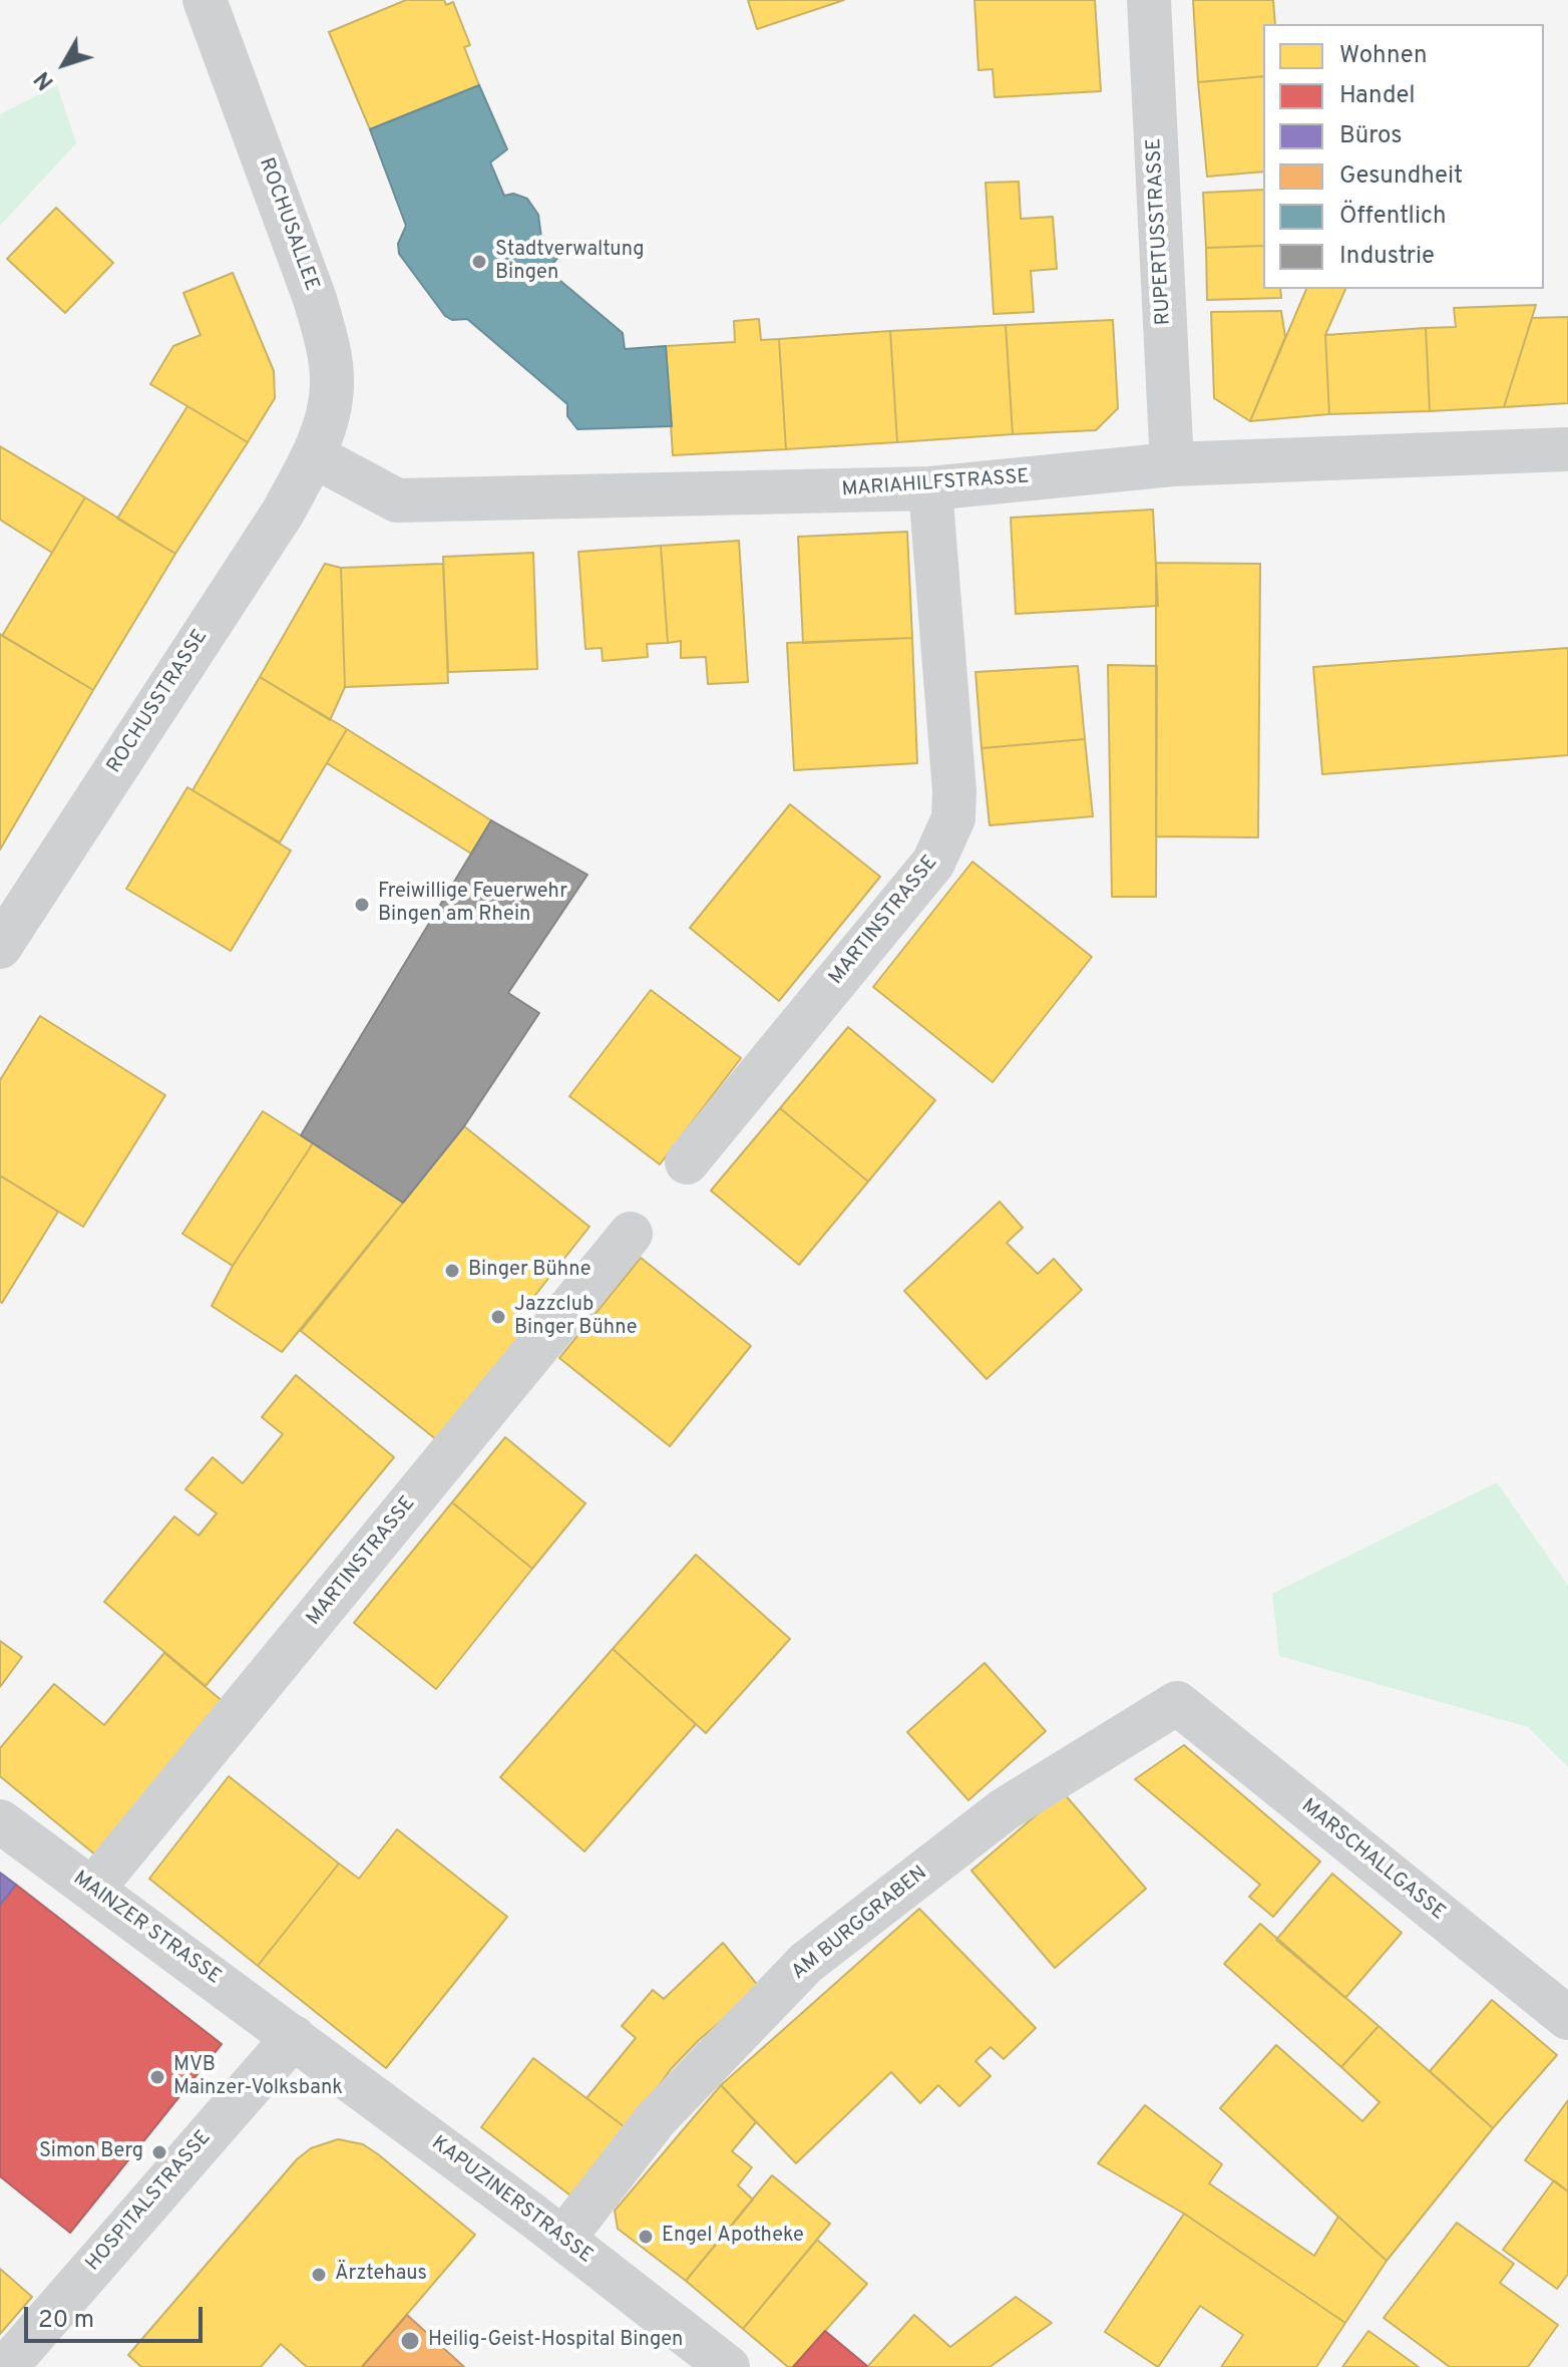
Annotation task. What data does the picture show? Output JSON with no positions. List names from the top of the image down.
{
  "streets": {
    "street": [
      "ROCHUSALLEE",
      "RUPERTUSSTRASSE",
      "MARIAHILFSTRASSE",
      "ROCHUSSTRASSE",
      "MARTINSTRASSE",
      "MARSCHALLGASSE",
      "AM BURGGRABEN",
      "MAINZER STRASSE",
      "KAPUZINERSTRASSE",
      "HOSPITALSTRASSE"
    ]
  },
  "crossings": [
    ["ROCHUSALLEE", "MARIAHILFSTRASSE"],
    ["ROCHUSALLEE", "ROCHUSSTRASSE"],
    ["RUPERTUSSTRASSE", "MARIAHILFSTRASSE"],
    ["MARIAHILFSTRASSE", "ROCHUSSTRASSE"],
    ["MARIAHILFSTRASSE", "MARTINSTRASSE"],
    ["MARTINSTRASSE", "MAINZER STRASSE"],
    ["MARSCHALLGASSE", "AM BURGGRABEN"],
    ["AM BURGGRABEN", "KAPUZINERSTRASSE"],
    ["MAINZER STRASSE", "KAPUZINERSTRASSE"],
    ["MAINZER STRASSE", "HOSPITALSTRASSE"],
    ["KAPUZINERSTRASSE", "HOSPITALSTRASSE"]
  ],
  "places": [
    "Stadtverwaltung Bingen",
    "Freiwillige Feuerwehr Bingen am Rhein",
    "Binger Bühne",
    "Jazzclub Binger Bühne",
    "MVB Mainzer-Volksbank",
    "Simon Berg",
    "Engel Apotheke",
    "Ärztehaus",
    "Heilig-Geist-Hospital Bingen"
  ],
  "legend": [
    "Wohnen",
    "Handel",
    "Büros",
    "Gesundheit",
    "Öffentlich",
    "Industrie"
  ],
  "scale_bar": "20 m",
  "north": "bottom left"
}
